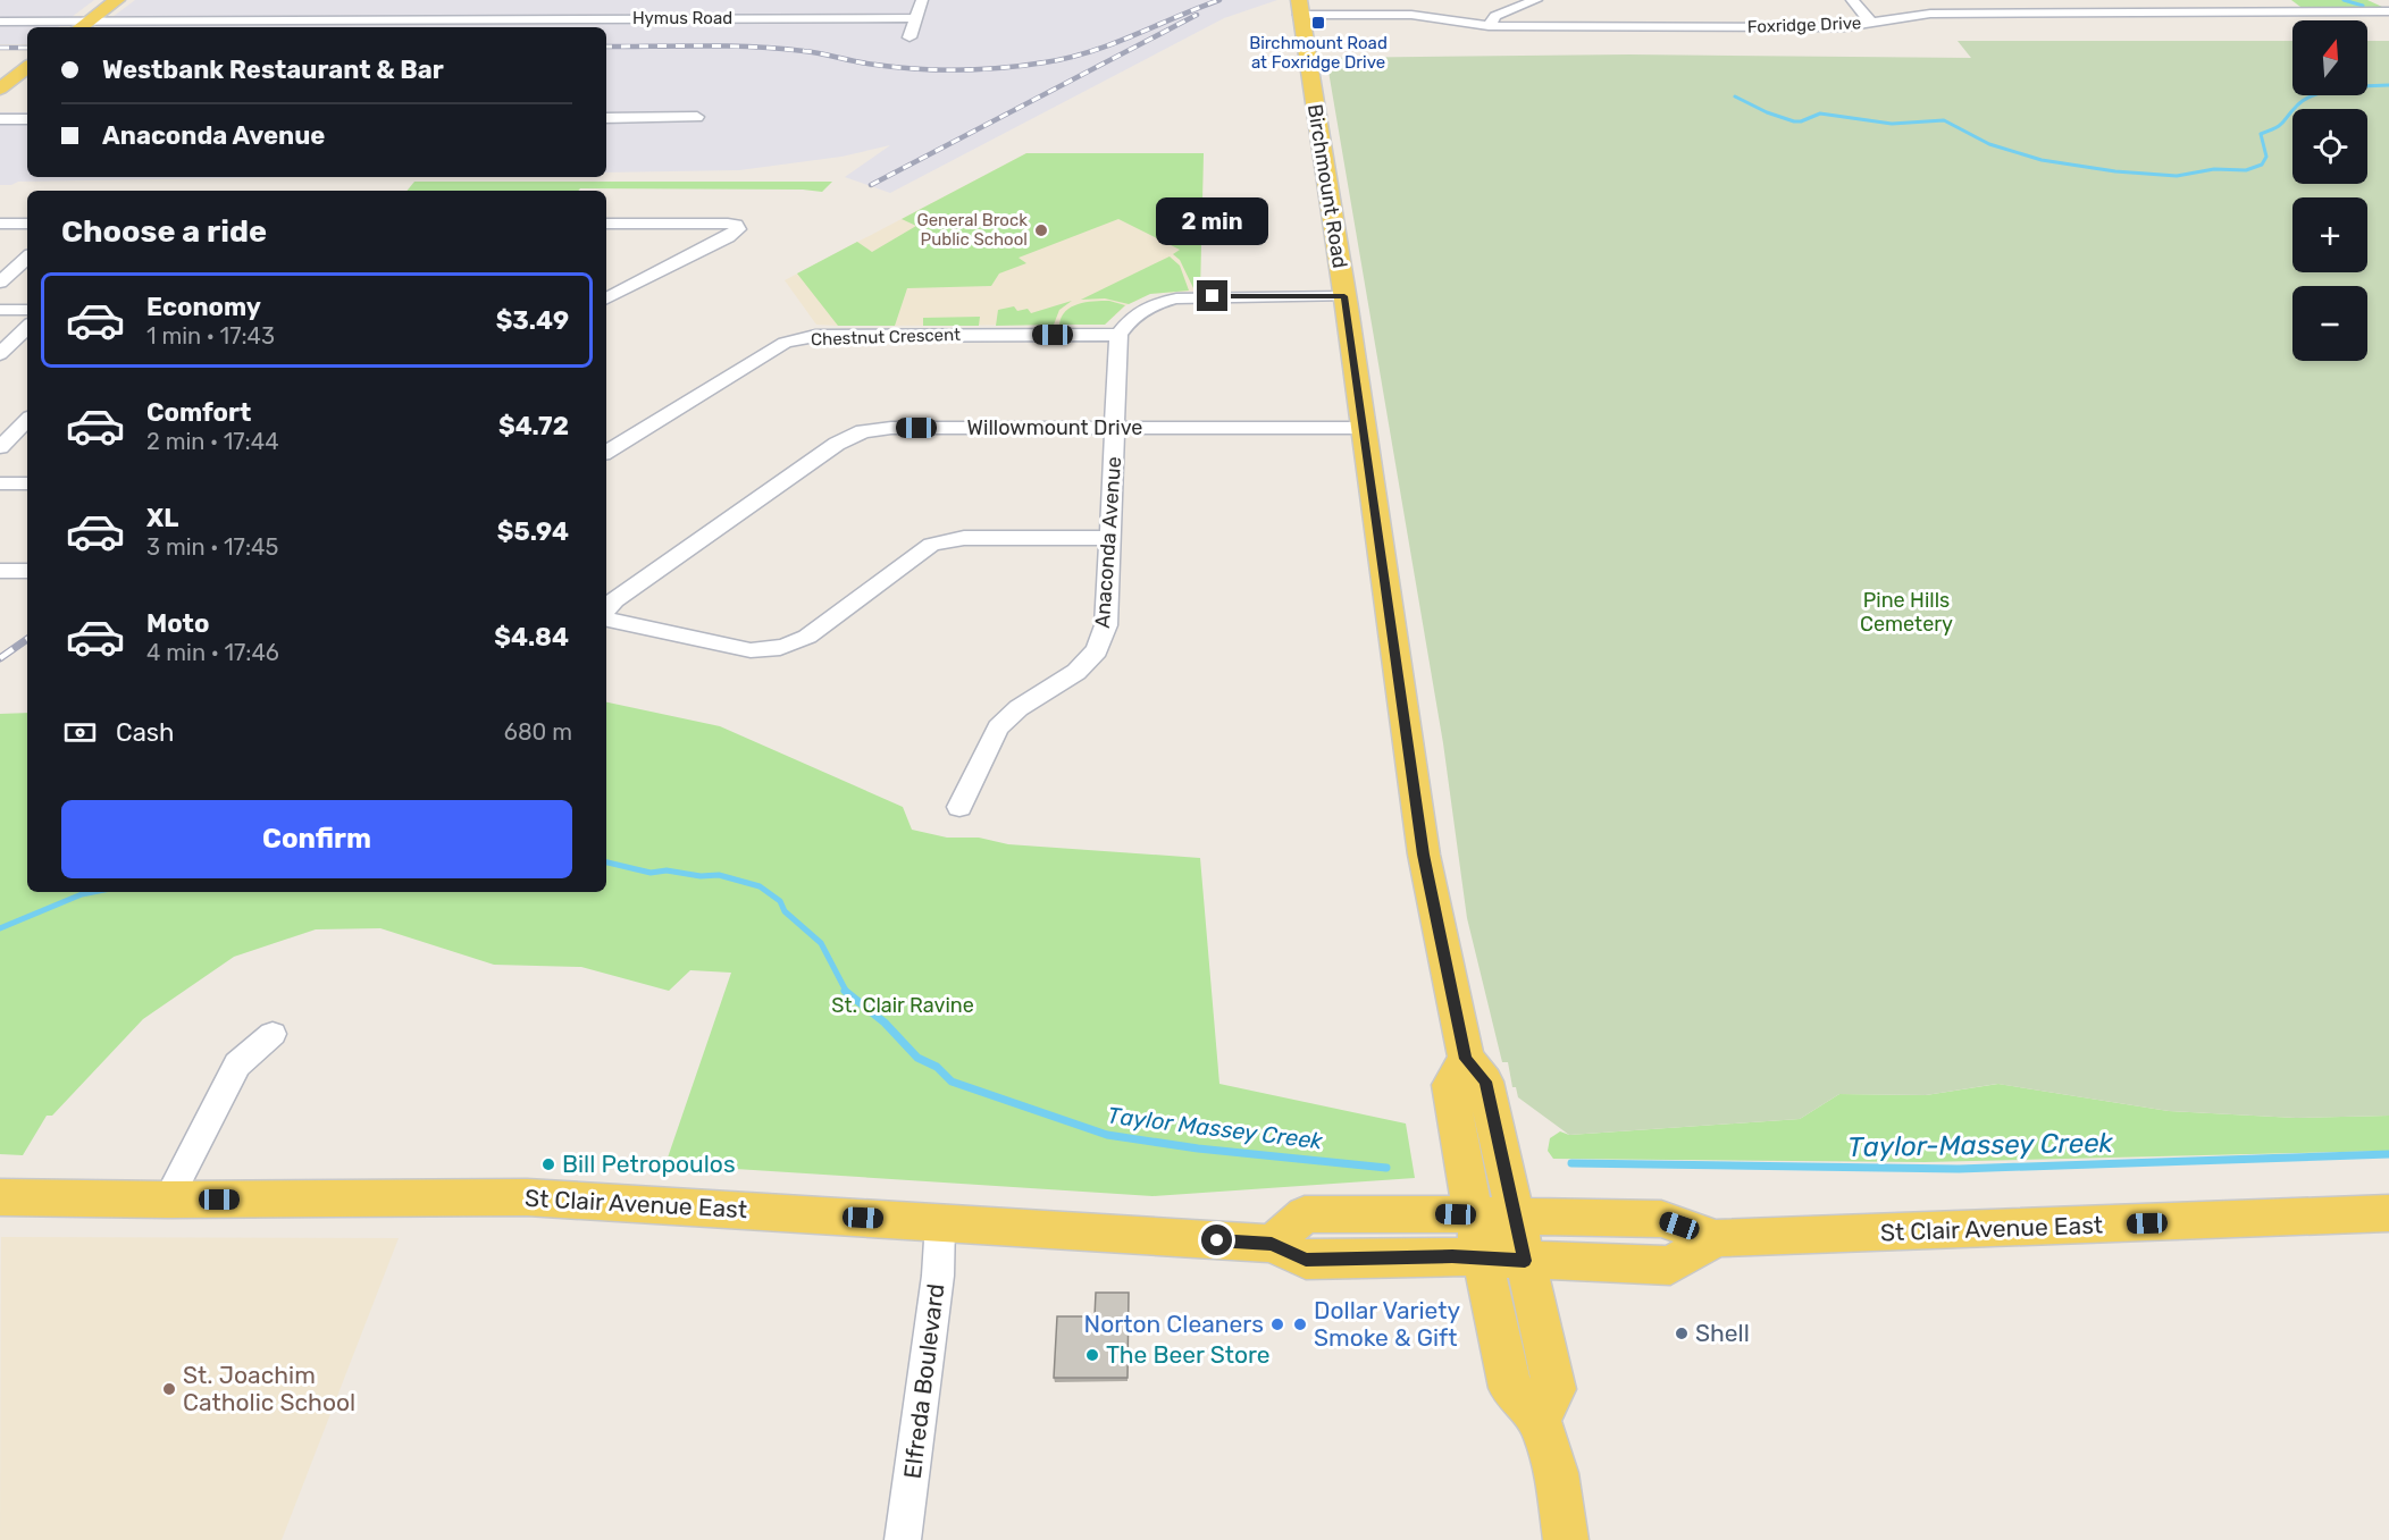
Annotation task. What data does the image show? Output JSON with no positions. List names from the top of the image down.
{
  "streets": {
    "main road": ["Birchmount Road", "St Clair Avenue East"],
    "street": [
      "Hymus Road",
      "Foxridge Drive",
      "Chestnut Crescent",
      "Willowmount Drive",
      "Anaconda Avenue",
      "Elfreda Boulevard"
    ]
  },
  "crossings": [
    ["Foxridge Drive", "Birchmount Road"],
    ["Birchmount Road", "Willowmount Drive"],
    ["Birchmount Road", "St Clair Avenue East"],
    ["Chestnut Crescent", "Anaconda Avenue"],
    ["Willowmount Drive", "Anaconda Avenue"],
    ["St Clair Avenue East", "Elfreda Boulevard"]
  ],
  "water": ["Taylor Massey Creek", "Taylor-Massey Creek"],
  "parks": ["Pine Hills Cemetery", "St. Clair Ravine"],
  "places": {
    "transit": ["Birchmount Road at Foxridge Drive"],
    "other": [
      "General Brock Public School",
      "Bill Petropoulos",
      "Norton Cleaners",
      "Dollar Variety Smoke & Gift",
      "Shell",
      "The Beer Store",
      "St. Joachim Catholic School"
    ]
  },
  "north": "top",
  "page": {
    "map_buttons": ["+", "−"],
    "banner": ["Westbank Restaurant & Bar", "Anaconda Avenue"],
    "heading": "Choose a ride",
    "bubble": "2 min",
    "list": [
      {
        "name": "Economy",
        "note": "1 min · 17:43",
        "value": "$3.49"
      },
      {
        "name": "Comfort",
        "note": "2 min · 17:44",
        "value": "$4.72"
      },
      {
        "name": "XL",
        "note": "3 min · 17:45",
        "value": "$5.94"
      },
      {
        "name": "Moto",
        "note": "4 min · 17:46",
        "value": "$4.84"
      }
    ],
    "pay": ["Cash", "680 m"],
    "buttons": "Confirm"
  }
}
